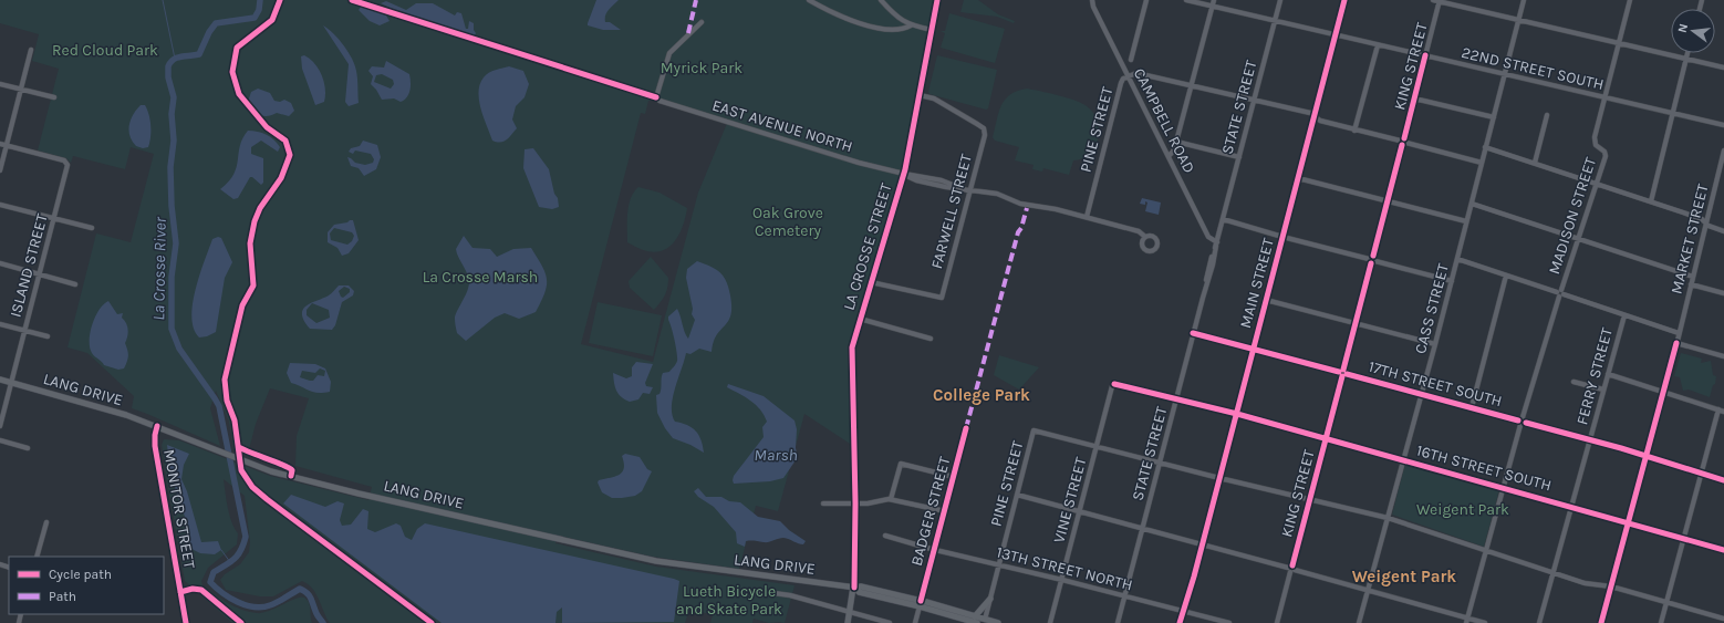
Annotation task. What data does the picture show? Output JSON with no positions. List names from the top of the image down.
{
  "streets": {
    "main road": ["LA CROSSE STREET", "LANG DRIVE"],
    "street": [
      "KING STREET",
      "22ND STREET SOUTH",
      "STATE STREET",
      "CAMPBELL ROAD",
      "EAST AVENUE NORTH",
      "PINE STREET",
      "FARWELL STREET",
      "MADISON STREET",
      "MARKET STREET",
      "ISLAND STREET",
      "MAIN STREET",
      "CASS STREET",
      "FERRY STREET",
      "17TH STREET SOUTH",
      "16TH STREET SOUTH",
      "VINE STREET",
      "MONITOR STREET",
      "BADGER STREET",
      "13TH STREET NORTH"
    ]
  },
  "crossings": [
    ["KING STREET", "22ND STREET SOUTH"],
    ["KING STREET", "17TH STREET SOUTH"],
    ["KING STREET", "16TH STREET SOUTH"],
    ["22ND STREET SOUTH", "STATE STREET"],
    ["22ND STREET SOUTH", "MADISON STREET"],
    ["22ND STREET SOUTH", "MAIN STREET"],
    ["22ND STREET SOUTH", "CASS STREET"],
    ["STATE STREET", "CAMPBELL ROAD"],
    ["STATE STREET", "17TH STREET SOUTH"],
    ["STATE STREET", "16TH STREET SOUTH"],
    ["STATE STREET", "13TH STREET NORTH"],
    ["CAMPBELL ROAD", "PINE STREET"],
    ["EAST AVENUE NORTH", "PINE STREET"],
    ["EAST AVENUE NORTH", "FARWELL STREET"],
    ["EAST AVENUE NORTH", "LA CROSSE STREET"],
    ["PINE STREET", "LANG DRIVE"],
    ["PINE STREET", "VINE STREET"],
    ["PINE STREET", "13TH STREET NORTH"],
    ["FARWELL STREET", "LA CROSSE STREET"],
    ["MADISON STREET", "17TH STREET SOUTH"],
    ["MARKET STREET", "16TH STREET SOUTH"],
    ["LA CROSSE STREET", "LANG DRIVE"],
    ["ISLAND STREET", "LANG DRIVE"],
    ["MAIN STREET", "17TH STREET SOUTH"],
    ["MAIN STREET", "16TH STREET SOUTH"],
    ["MAIN STREET", "13TH STREET NORTH"],
    ["CASS STREET", "17TH STREET SOUTH"],
    ["CASS STREET", "16TH STREET SOUTH"],
    ["FERRY STREET", "16TH STREET SOUTH"],
    ["LANG DRIVE", "MONITOR STREET"],
    ["LANG DRIVE", "BADGER STREET"],
    ["16TH STREET SOUTH", "VINE STREET"],
    ["VINE STREET", "13TH STREET NORTH"],
    ["BADGER STREET", "13TH STREET NORTH"]
  ],
  "districts": ["College Park", "Weigent Park"],
  "water": ["La Crosse River", "Marsh"],
  "parks": [
    "Red Cloud Park",
    "Myrick Park",
    "Oak Grove Cemetery",
    "La Crosse Marsh",
    "Weigent Park",
    "Lueth Bicycle and Skate Park"
  ],
  "legend": ["Cycle path", "Path"],
  "north": "left"
}
